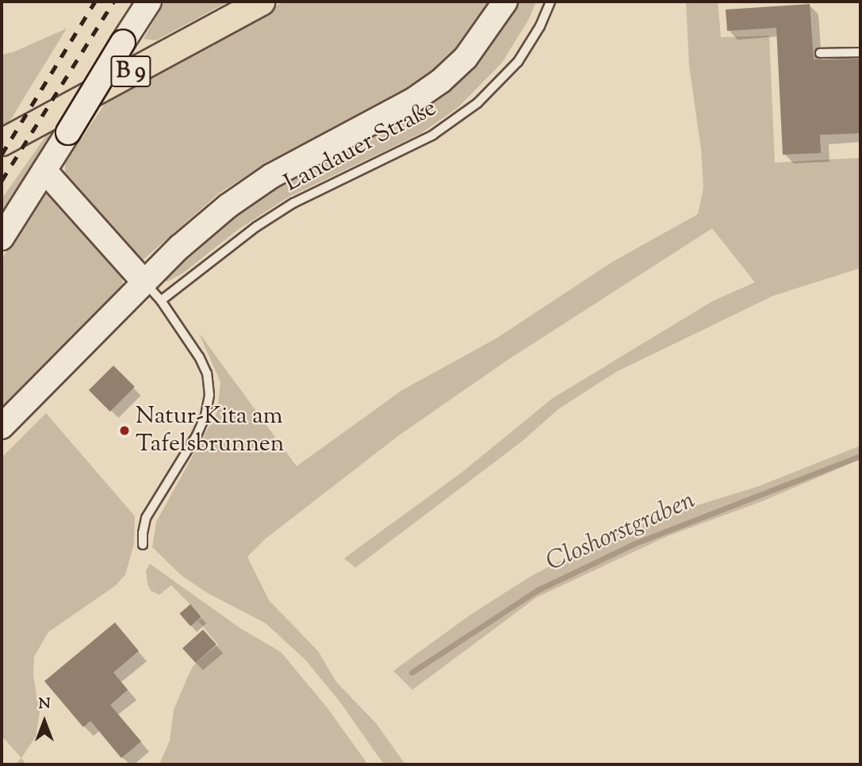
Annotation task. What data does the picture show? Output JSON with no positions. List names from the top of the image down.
{
  "streets": {
    "main road": ["B 9"],
    "lane": ["Landauer Straße"]
  },
  "water": ["Closhorstgraben"],
  "places": ["Natur-Kita am Tafelsbrunnen"],
  "north": "top"
}
